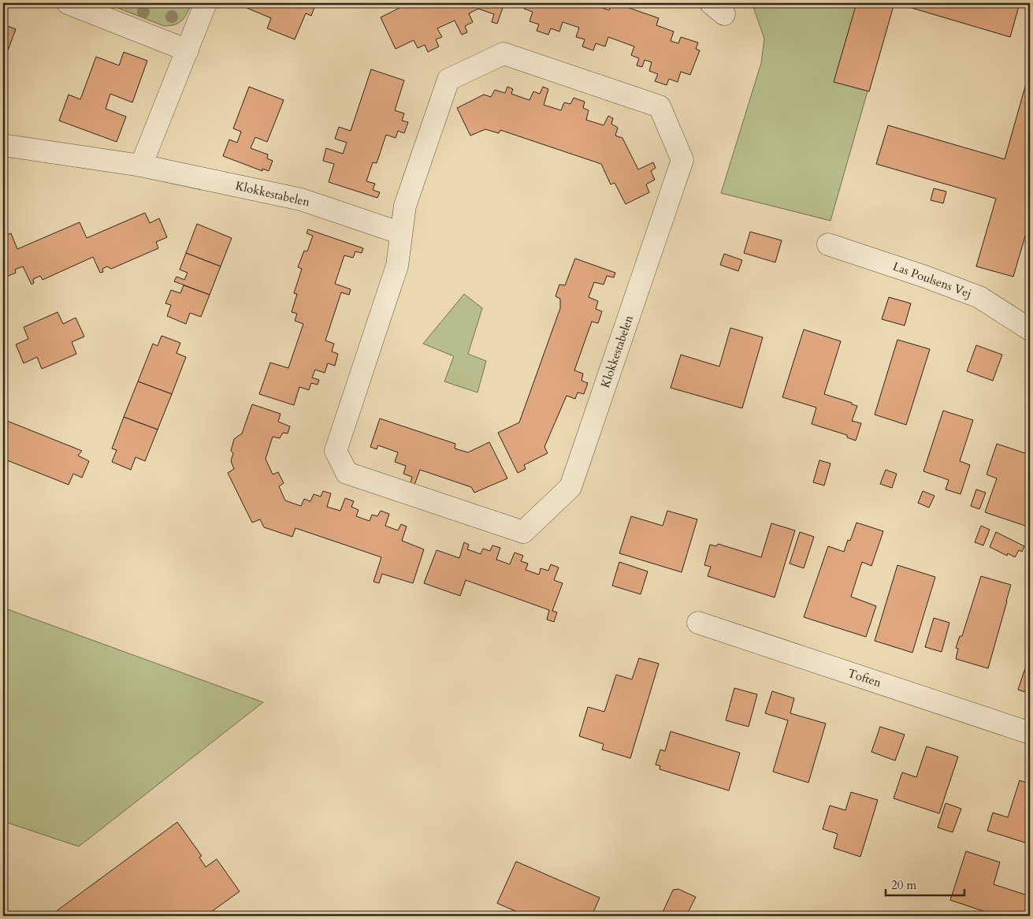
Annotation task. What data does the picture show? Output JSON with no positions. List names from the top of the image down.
{
  "streets": {
    "street": ["Klokkestabelen", "Las Poulsens Vej", "Toften"]
  },
  "scale_bar": "20 m"
}
